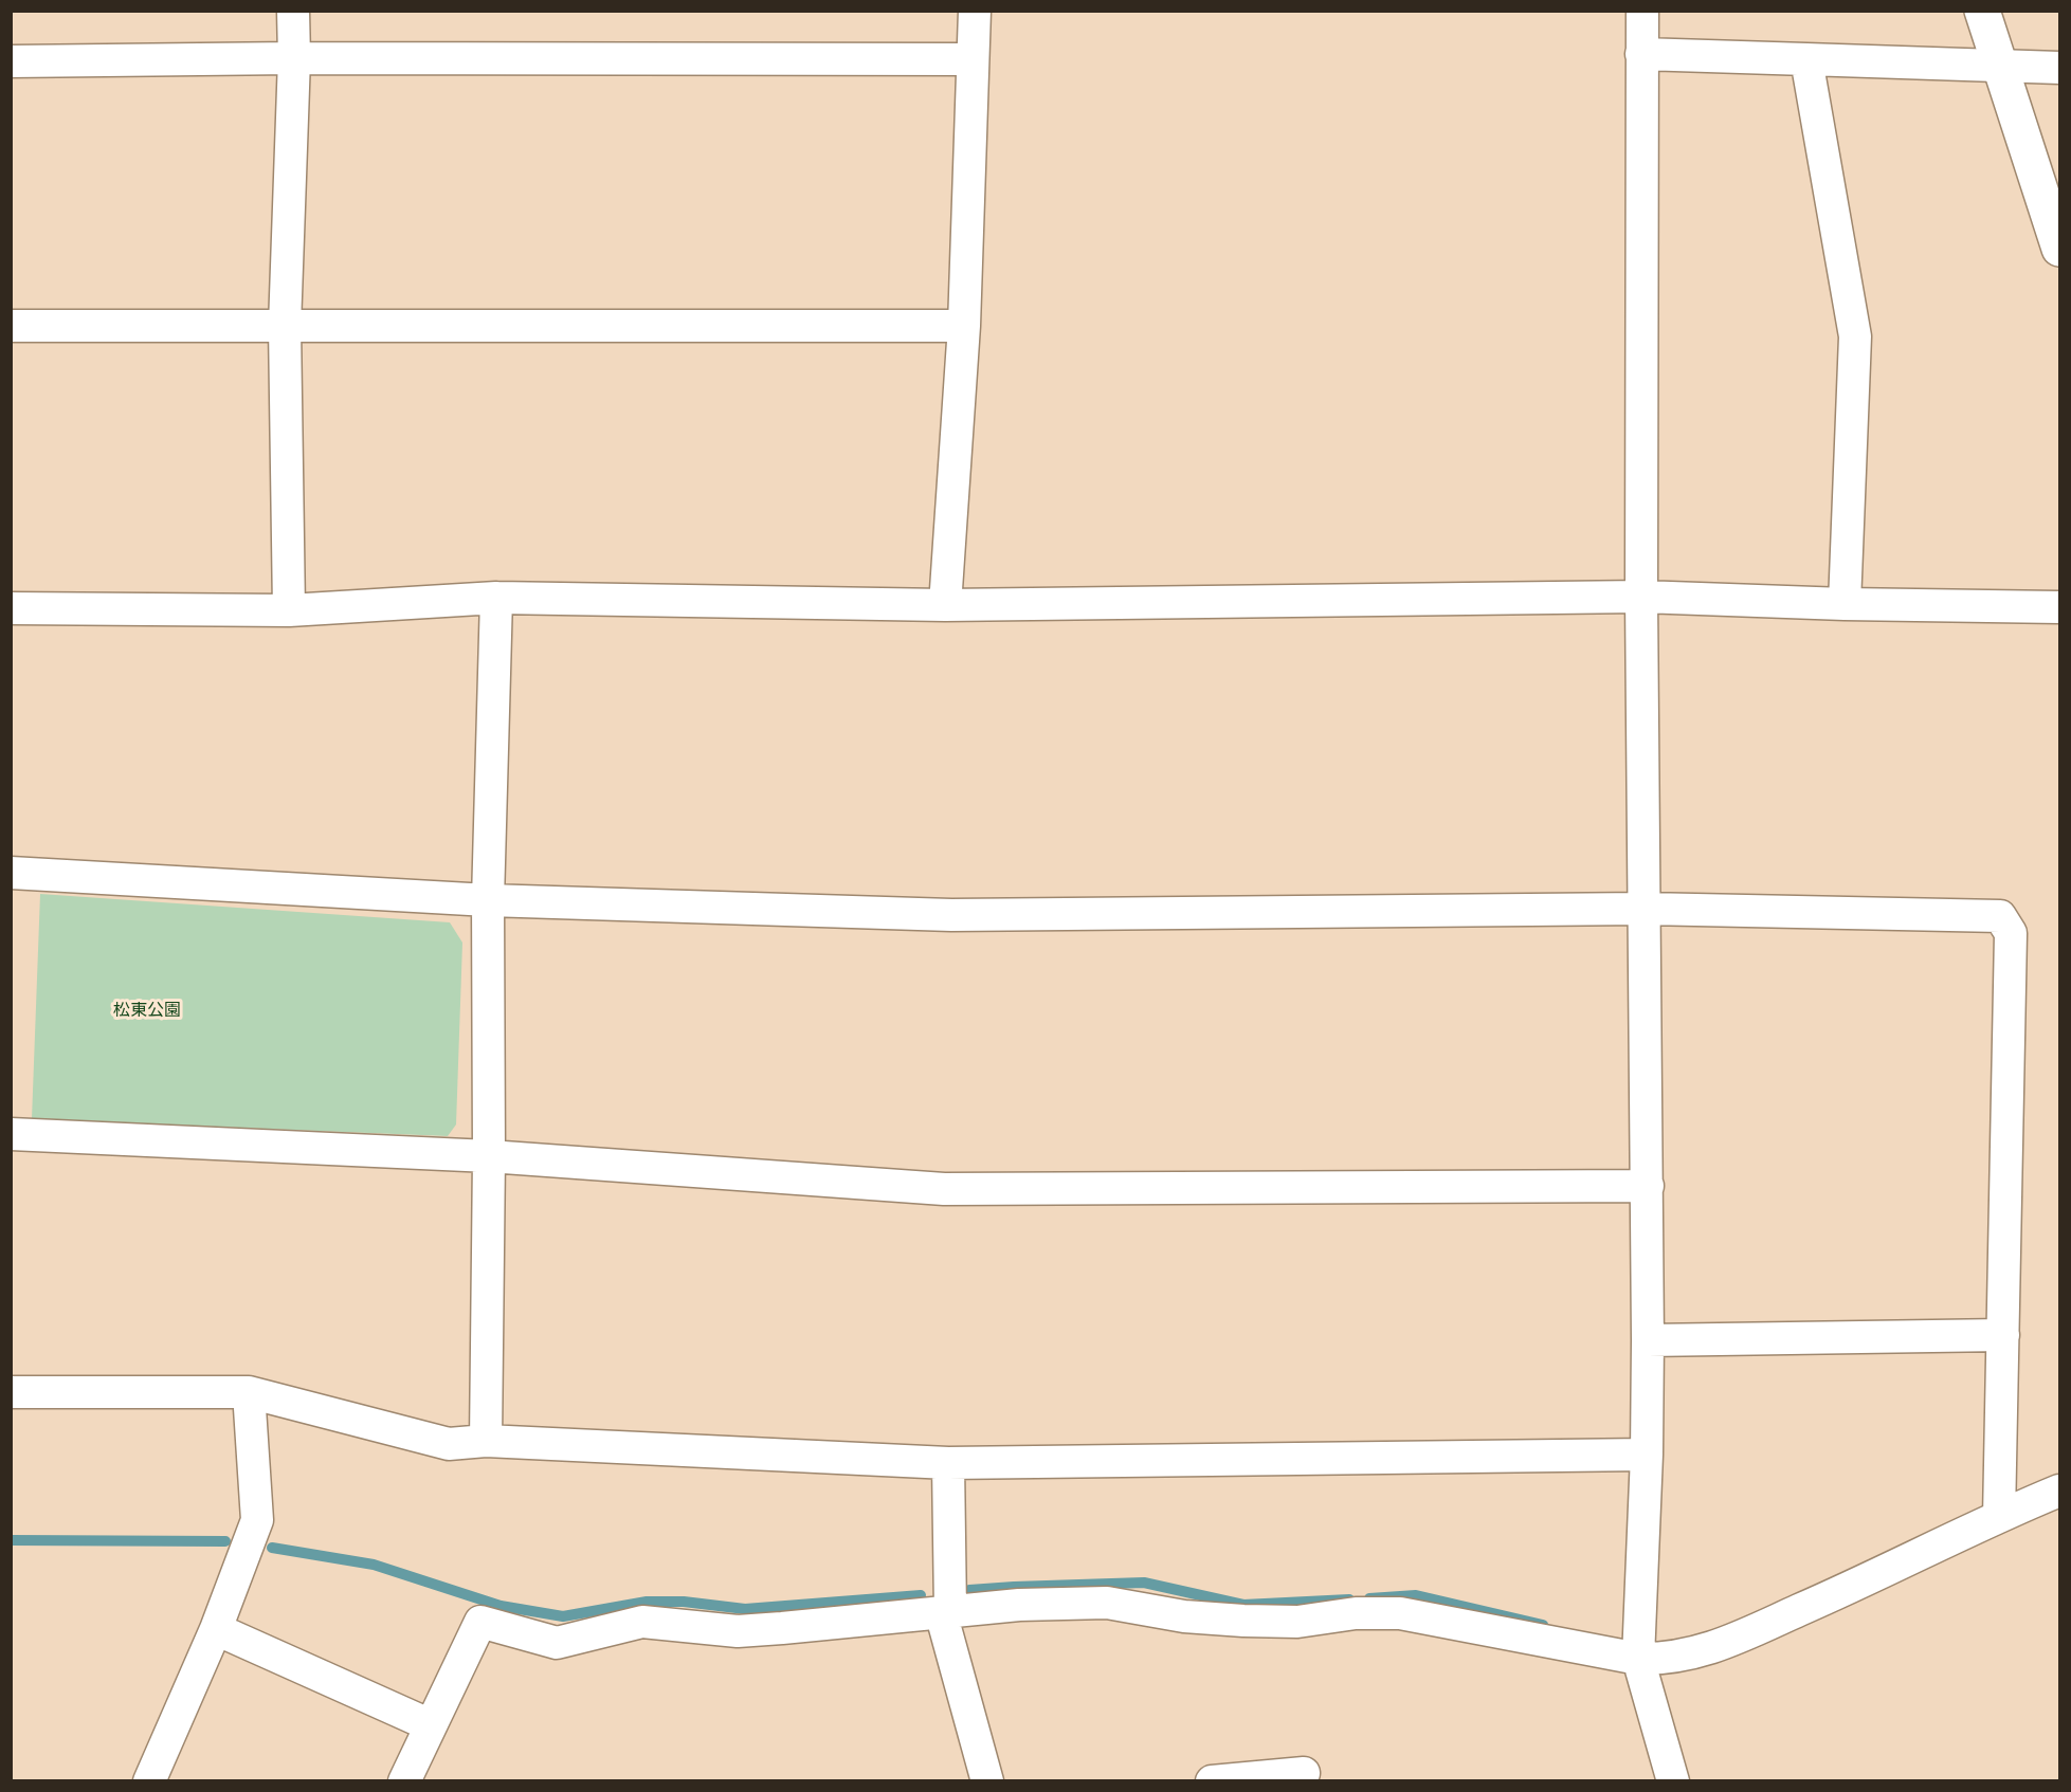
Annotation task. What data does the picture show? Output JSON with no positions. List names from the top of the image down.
{
  "parks": ["松東公園"]
}
